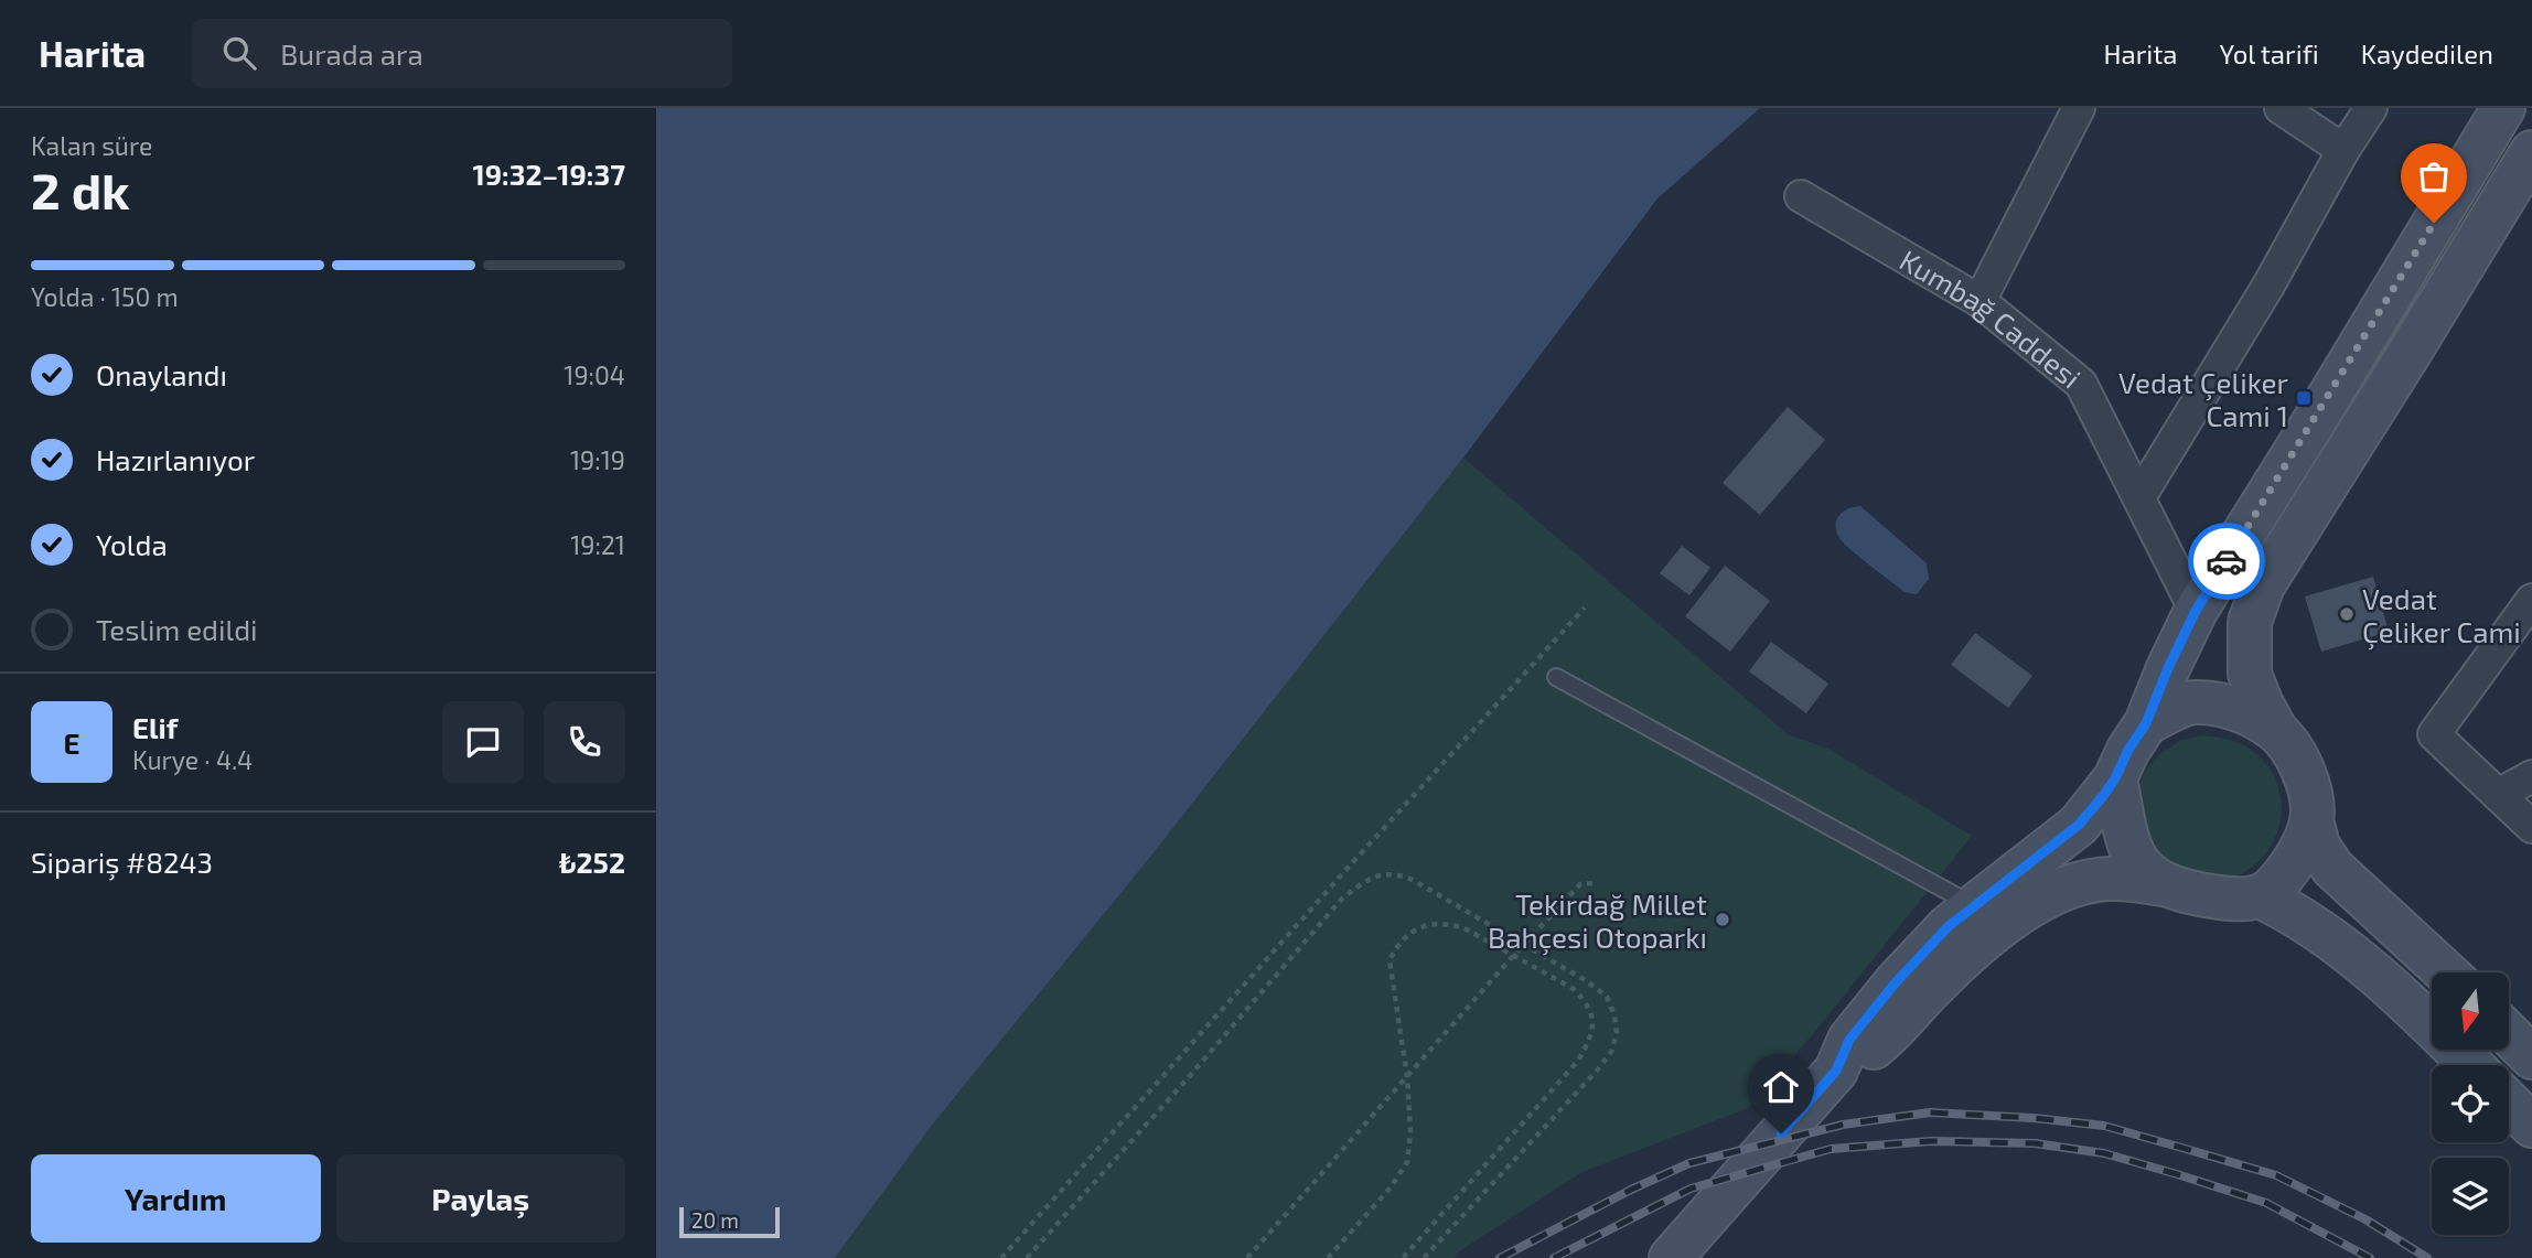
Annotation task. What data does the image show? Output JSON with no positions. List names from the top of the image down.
{
  "streets": {
    "street": ["Kumbağ Caddesi"]
  },
  "places": {
    "transit": ["Vedat Çeliker Cami 1"],
    "other": ["Vedat Çeliker Cami", "Tekirdağ Millet Bahçesi Otoparkı"]
  },
  "scale_bar": "20 m",
  "north": "bottom",
  "page": {
    "header": "Harita",
    "search": "Burada ara",
    "nav": ["Harita", "Yol tarifi", "Kaydedilen"],
    "heading": ["2 dk", "Kalan süre", "19:32–19:37"],
    "panel": [
      "Elif",
      "Kurye · 4.4",
      "Sipariş #8243",
      "₺252"
    ],
    "bar": "Yolda · 150 m",
    "list": [
      ["Onaylandı", "19:04"],
      ["Hazırlanıyor", "19:19"],
      ["Yolda", "19:21"],
      "Teslim edildi"
    ],
    "round": "E",
    "buttons": ["Yardım", "Paylaş"],
    "scale": "20 m"
  }
}
